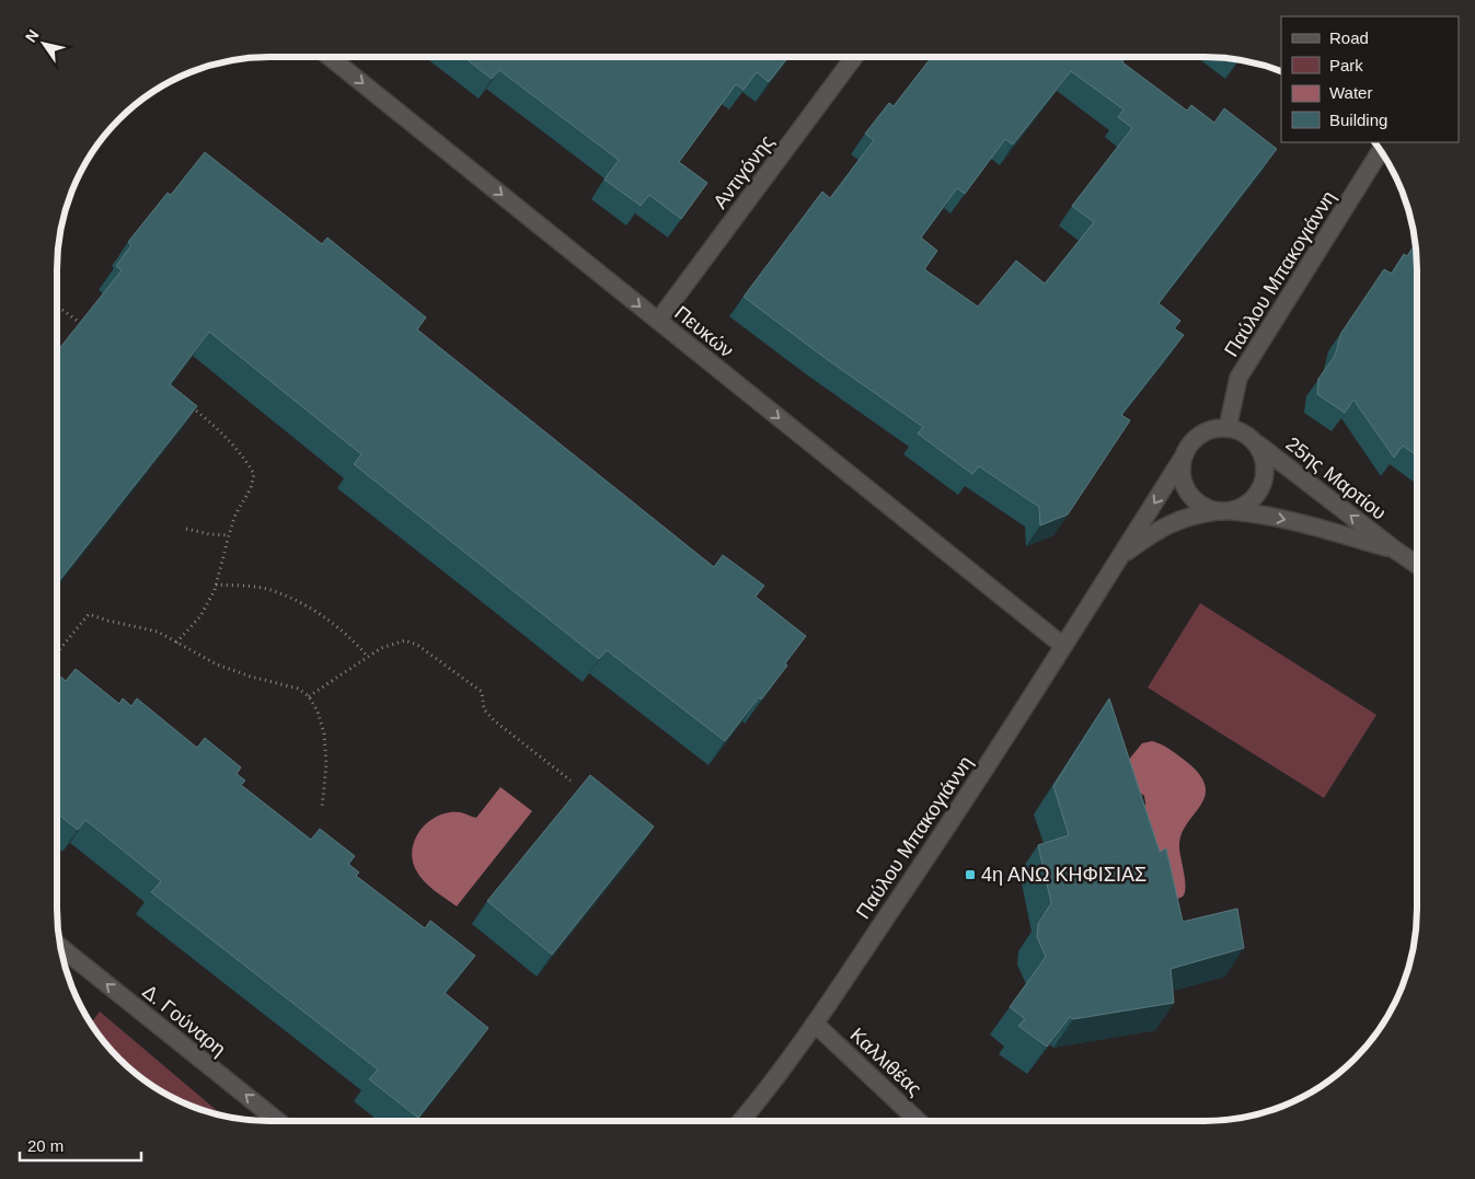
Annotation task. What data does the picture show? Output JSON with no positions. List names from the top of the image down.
{
  "streets": {
    "street": [
      "Αντιγόνης",
      "Παύλου Μπακογιάννη",
      "Πευκών",
      "25ης Μαρτίου",
      "Δ. Γούναρη",
      "Καλλιθέας"
    ]
  },
  "crossings": [
    ["Αντιγόνης", "Πευκών"],
    ["Παύλου Μπακογιάννη", "Πευκών"],
    ["Παύλου Μπακογιάννη", "25ης Μαρτίου"],
    ["Παύλου Μπακογιάννη", "Καλλιθέας"]
  ],
  "one_way": ["Πευκών", "Δ. Γούναρη"],
  "places": {
    "transit": ["4η ΑΝΩ ΚΗΦΙΣΙΑΣ"]
  },
  "legend": [
    "Road",
    "Park",
    "Water",
    "Building"
  ],
  "scale_bar": "20 m",
  "north": "top left"
}
